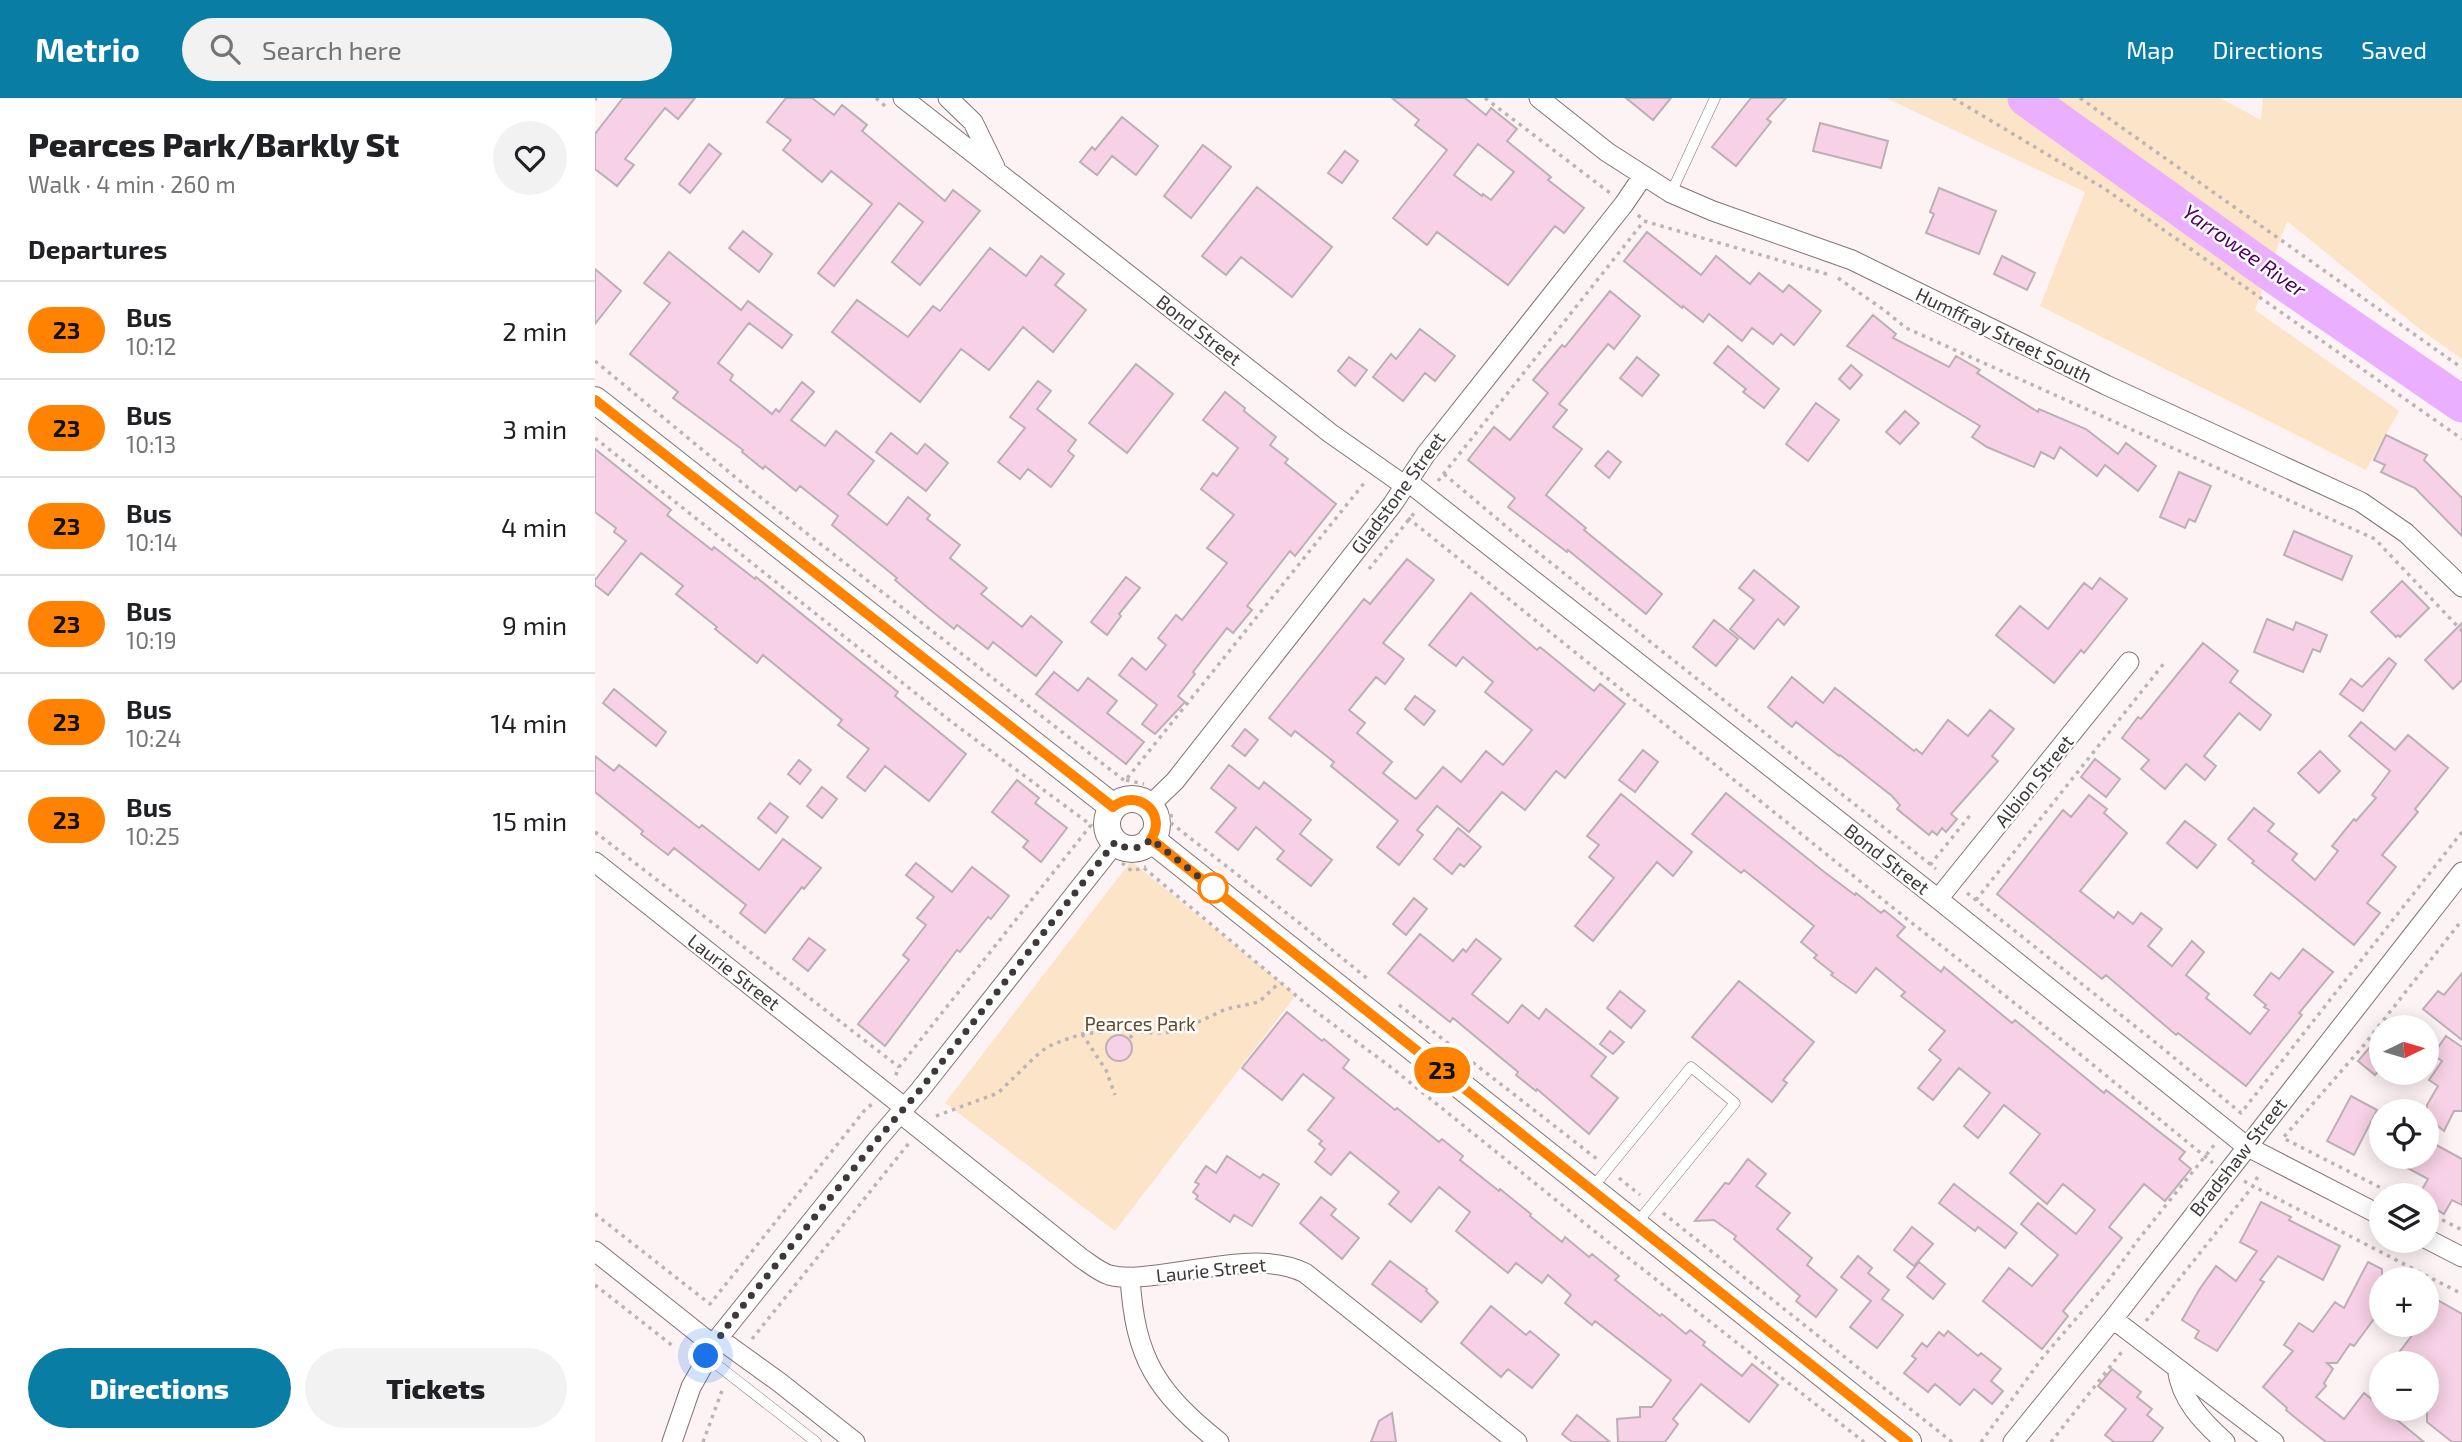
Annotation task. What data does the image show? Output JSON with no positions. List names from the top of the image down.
{
  "streets": {
    "street": [
      "Bond Street",
      "Humffray Street South",
      "Gladstone Street",
      "Albion Street",
      "Laurie Street",
      "Bradshaw Street"
    ]
  },
  "crossings": [
    ["Bond Street", "Gladstone Street"],
    ["Bond Street", "Albion Street"],
    ["Bond Street", "Bradshaw Street"],
    ["Humffray Street South", "Gladstone Street"]
  ],
  "water": ["Yarrowee River"],
  "parks": ["Pearces Park"],
  "lines": ["bus line 23"],
  "north": "right",
  "page": {
    "header": "Metrio",
    "search": "Search here",
    "nav": ["Map", "Directions", "Saved"],
    "heading": [
      ["Pearces Park/Barkly St", "Walk · 4 min · 260 m"],
      "Departures"
    ],
    "on_map": "23",
    "list": [
      {
        "mark": "23",
        "name": "Bus",
        "note": "10:12",
        "value": "2 min"
      },
      {
        "mark": "23",
        "name": "Bus",
        "note": "10:13",
        "value": "3 min"
      },
      {
        "mark": "23",
        "name": "Bus",
        "note": "10:14",
        "value": "4 min"
      },
      {
        "mark": "23",
        "name": "Bus",
        "note": "10:19",
        "value": "9 min"
      },
      {
        "mark": "23",
        "name": "Bus",
        "note": "10:24",
        "value": "14 min"
      },
      {
        "mark": "23",
        "name": "Bus",
        "note": "10:25",
        "value": "15 min"
      }
    ],
    "map_buttons": ["+", "−"],
    "buttons": ["Directions", "Tickets"]
  }
}
